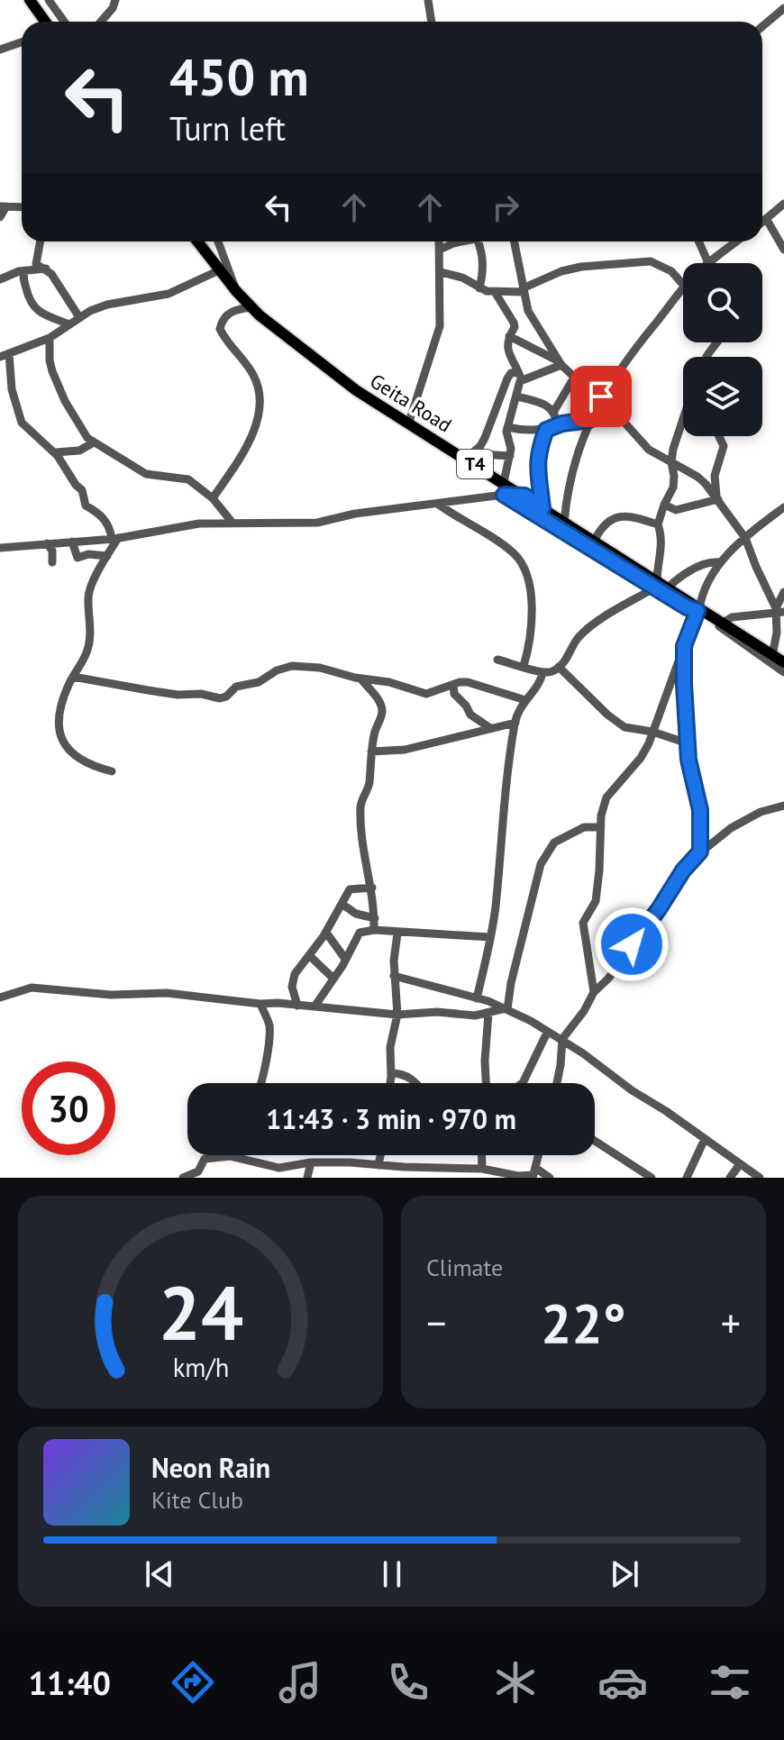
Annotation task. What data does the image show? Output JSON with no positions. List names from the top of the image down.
{
  "streets": {
    "highway": ["Geita Road", "T4"]
  },
  "page": {
    "turn": ["450 m", "Turn left"],
    "limit": "30",
    "trip": "11:43 · 3 min · 970 m",
    "tile": "Climate",
    "heat": ["−", "22°", "+"],
    "song": ["Neon Rain", "Kite Club"],
    "tabs": "11:40",
    "gauge": ["24", "km/h"]
  }
}
